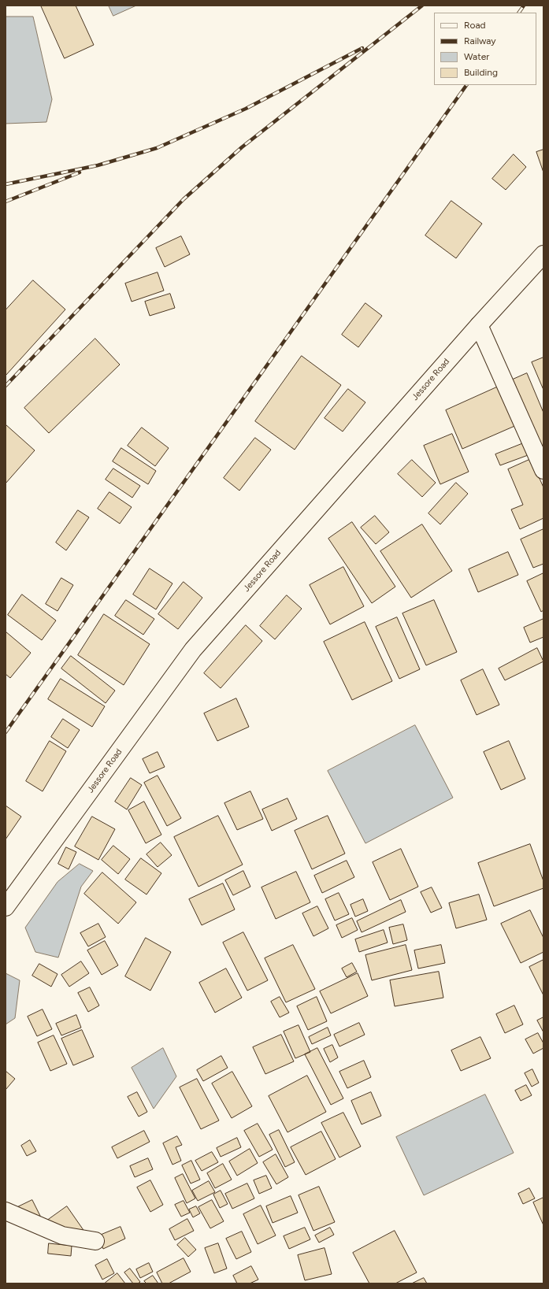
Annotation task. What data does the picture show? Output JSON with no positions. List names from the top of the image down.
{
  "streets": {
    "main road": ["Jessore Road"]
  },
  "legend": [
    "Road",
    "Railway",
    "Water",
    "Building"
  ]
}
